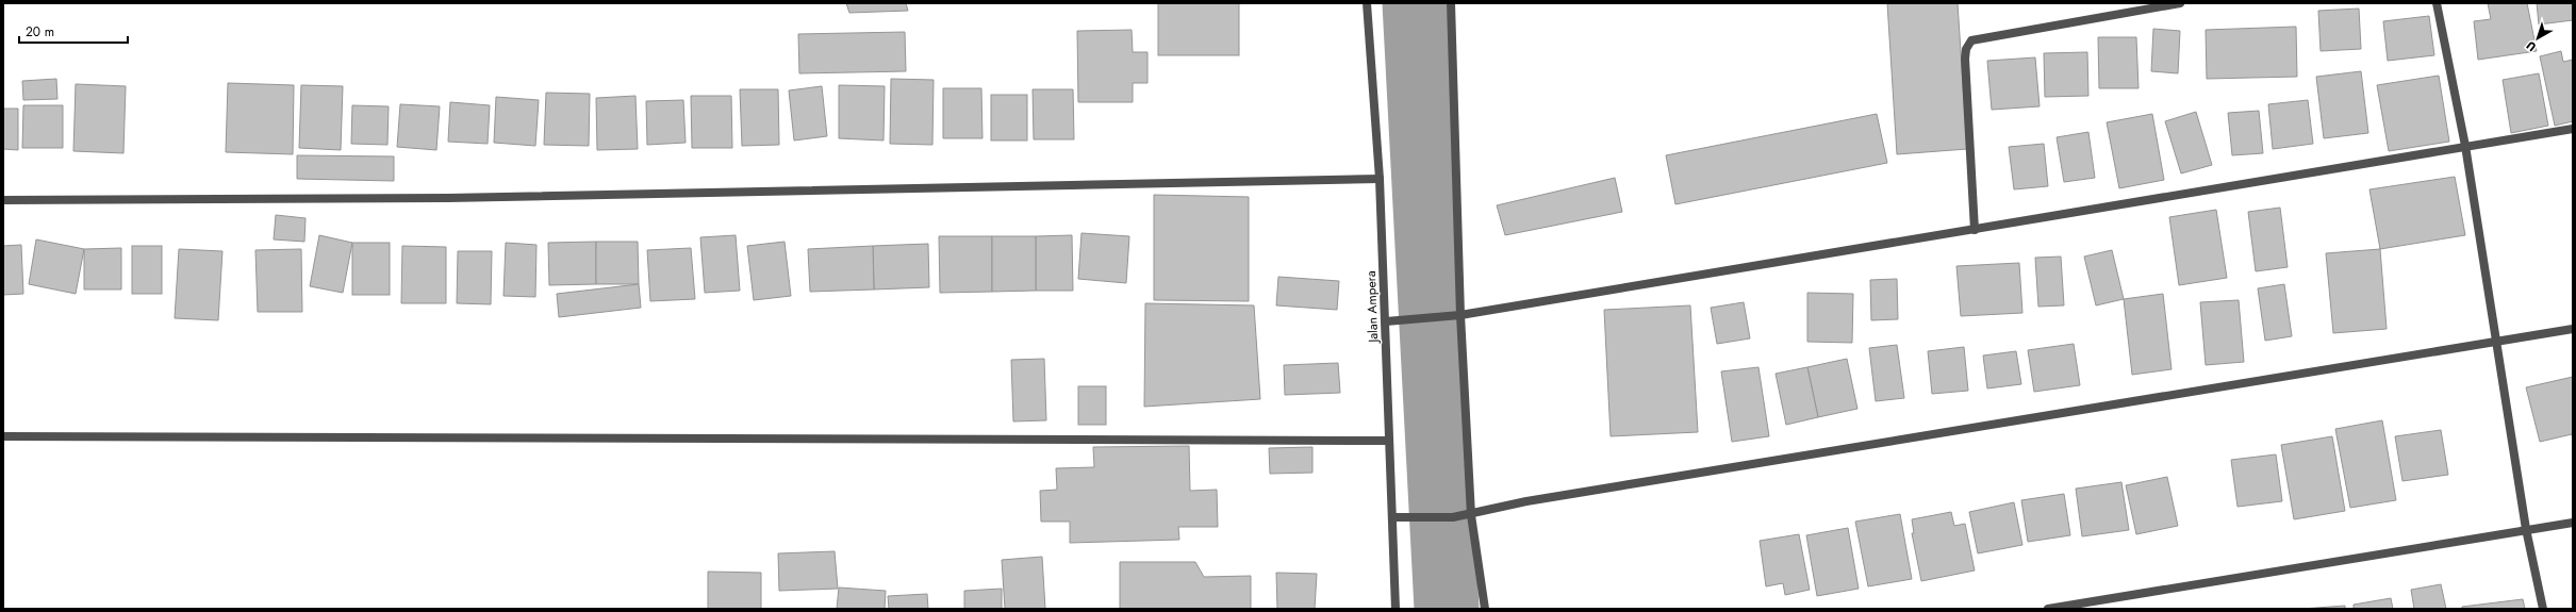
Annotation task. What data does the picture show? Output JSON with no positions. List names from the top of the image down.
{
  "streets": {
    "street": ["Jalan Ampera"]
  },
  "scale_bar": "20 m",
  "north": "bottom left"
}
